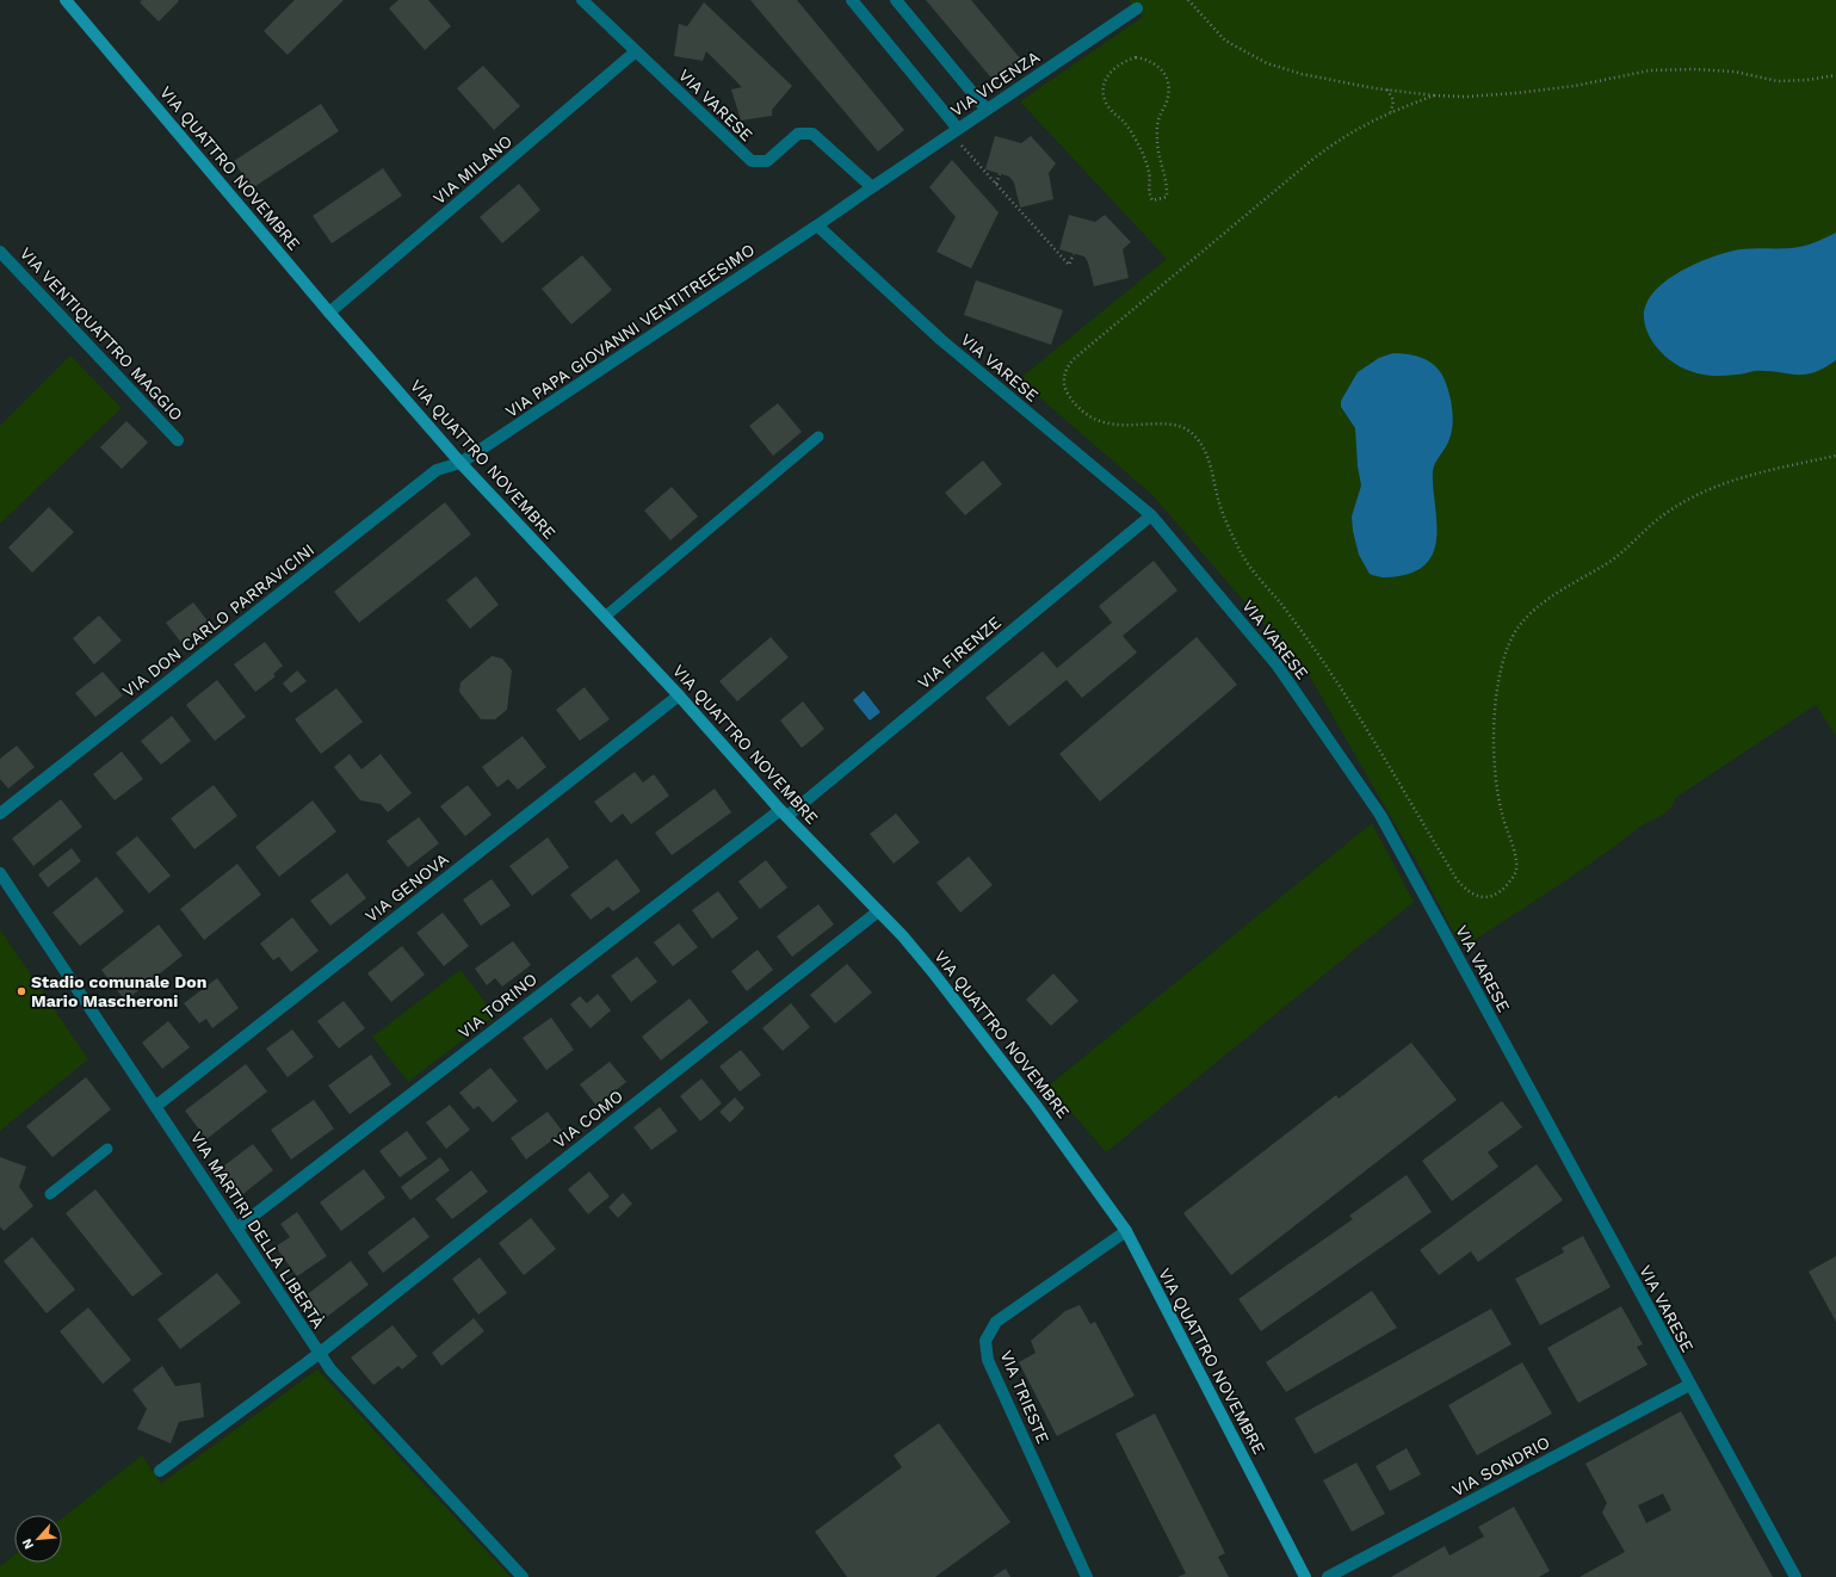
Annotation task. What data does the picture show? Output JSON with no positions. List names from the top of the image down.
{
  "streets": {
    "street": [
      "VIA VICENZA",
      "VIA VARESE",
      "VIA QUATTRO NOVEMBRE",
      "VIA MILANO",
      "VIA PAPA GIOVANNI VENTITREESIMO",
      "VIA VENTIQUATTRO MAGGIO",
      "VIA DON CARLO PARRAVICINI",
      "VIA FIRENZE",
      "VIA GENOVA",
      "VIA TORINO",
      "VIA COMO",
      "VIA MARTIRI DELLA LIBERTÀ",
      "VIA TRIESTE",
      "VIA SONDRIO"
    ]
  },
  "crossings": [
    ["VIA VICENZA", "VIA VARESE"],
    ["VIA VARESE", "VIA MILANO"],
    ["VIA VARESE", "VIA PAPA GIOVANNI VENTITREESIMO"],
    ["VIA VARESE", "VIA FIRENZE"],
    ["VIA VARESE", "VIA SONDRIO"],
    ["VIA QUATTRO NOVEMBRE", "VIA MILANO"],
    ["VIA QUATTRO NOVEMBRE", "VIA PAPA GIOVANNI VENTITREESIMO"],
    ["VIA QUATTRO NOVEMBRE", "VIA DON CARLO PARRAVICINI"],
    ["VIA QUATTRO NOVEMBRE", "VIA FIRENZE"],
    ["VIA QUATTRO NOVEMBRE", "VIA GENOVA"],
    ["VIA QUATTRO NOVEMBRE", "VIA TORINO"],
    ["VIA QUATTRO NOVEMBRE", "VIA COMO"],
    ["VIA QUATTRO NOVEMBRE", "VIA TRIESTE"],
    ["VIA PAPA GIOVANNI VENTITREESIMO", "VIA DON CARLO PARRAVICINI"],
    ["VIA FIRENZE", "VIA TORINO"],
    ["VIA GENOVA", "VIA MARTIRI DELLA LIBERTÀ"],
    ["VIA TORINO", "VIA MARTIRI DELLA LIBERTÀ"],
    ["VIA COMO", "VIA MARTIRI DELLA LIBERTÀ"]
  ],
  "places": ["Stadio comunale Don Mario Mascheroni"],
  "north": "bottom left"
}
